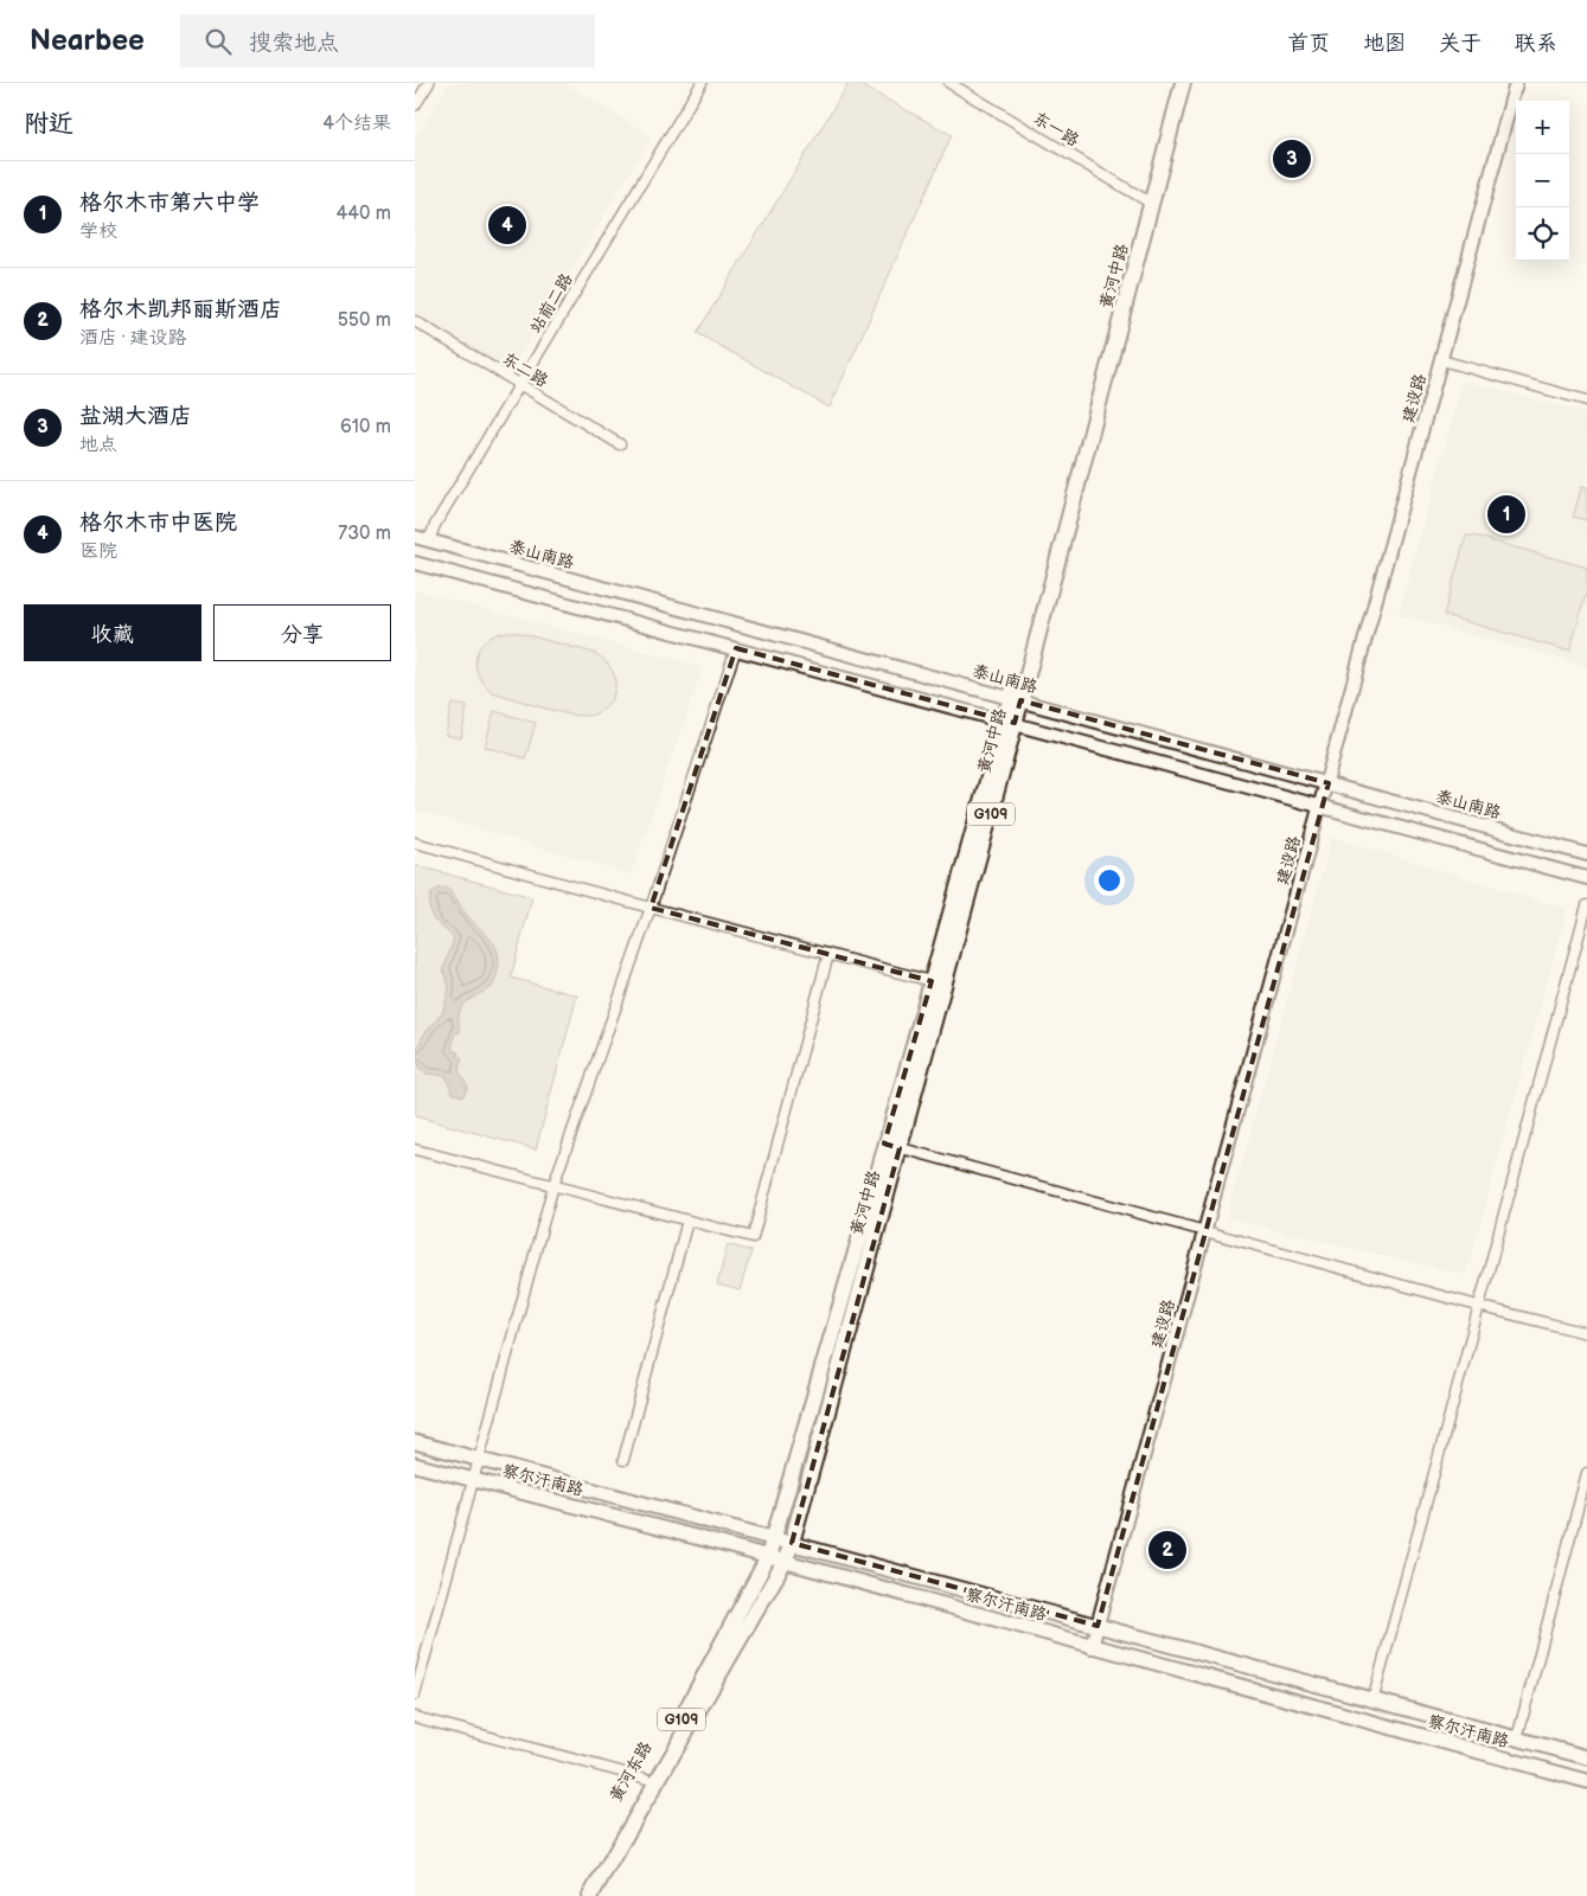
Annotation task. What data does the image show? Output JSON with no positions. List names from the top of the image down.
{
  "streets": {
    "highway": ["黄河中路", "G109", "黄河东路"],
    "main road": ["察尔汗南路"],
    "street": [
      "东一路",
      "站前二路",
      "东二路",
      "建设路",
      "泰山南路"
    ]
  },
  "crossings": [
    ["东一路", "黄河中路"],
    ["黄河中路", "泰山南路"],
    ["黄河中路", "察尔汗南路"],
    ["黄河中路", "黄河东路"],
    ["站前二路", "东二路"],
    ["站前二路", "泰山南路"],
    ["建设路", "泰山南路"],
    ["建设路", "察尔汗南路"],
    ["察尔汗南路", "黄河东路"]
  ],
  "page": {
    "header": "Nearbee",
    "search": "搜索地点",
    "nav": [
      "首页",
      "地图",
      "关于",
      "联系"
    ],
    "heading": ["附近", "4个结果"],
    "map_buttons": ["+", "−"],
    "pins": [
      "3",
      "4",
      "1",
      "2"
    ],
    "list": [
      {
        "mark": "1",
        "name": "格尔木市第六中学",
        "note": "学校",
        "value": "440 m"
      },
      {
        "mark": "2",
        "name": "格尔木凯邦丽斯酒店",
        "note": "酒店 · 建设路",
        "value": "550 m"
      },
      {
        "mark": "3",
        "name": "盐湖大酒店",
        "note": "地点",
        "value": "610 m"
      },
      {
        "mark": "4",
        "name": "格尔木市中医院",
        "note": "医院",
        "value": "730 m"
      }
    ],
    "buttons": ["收藏", "分享"]
  }
}
